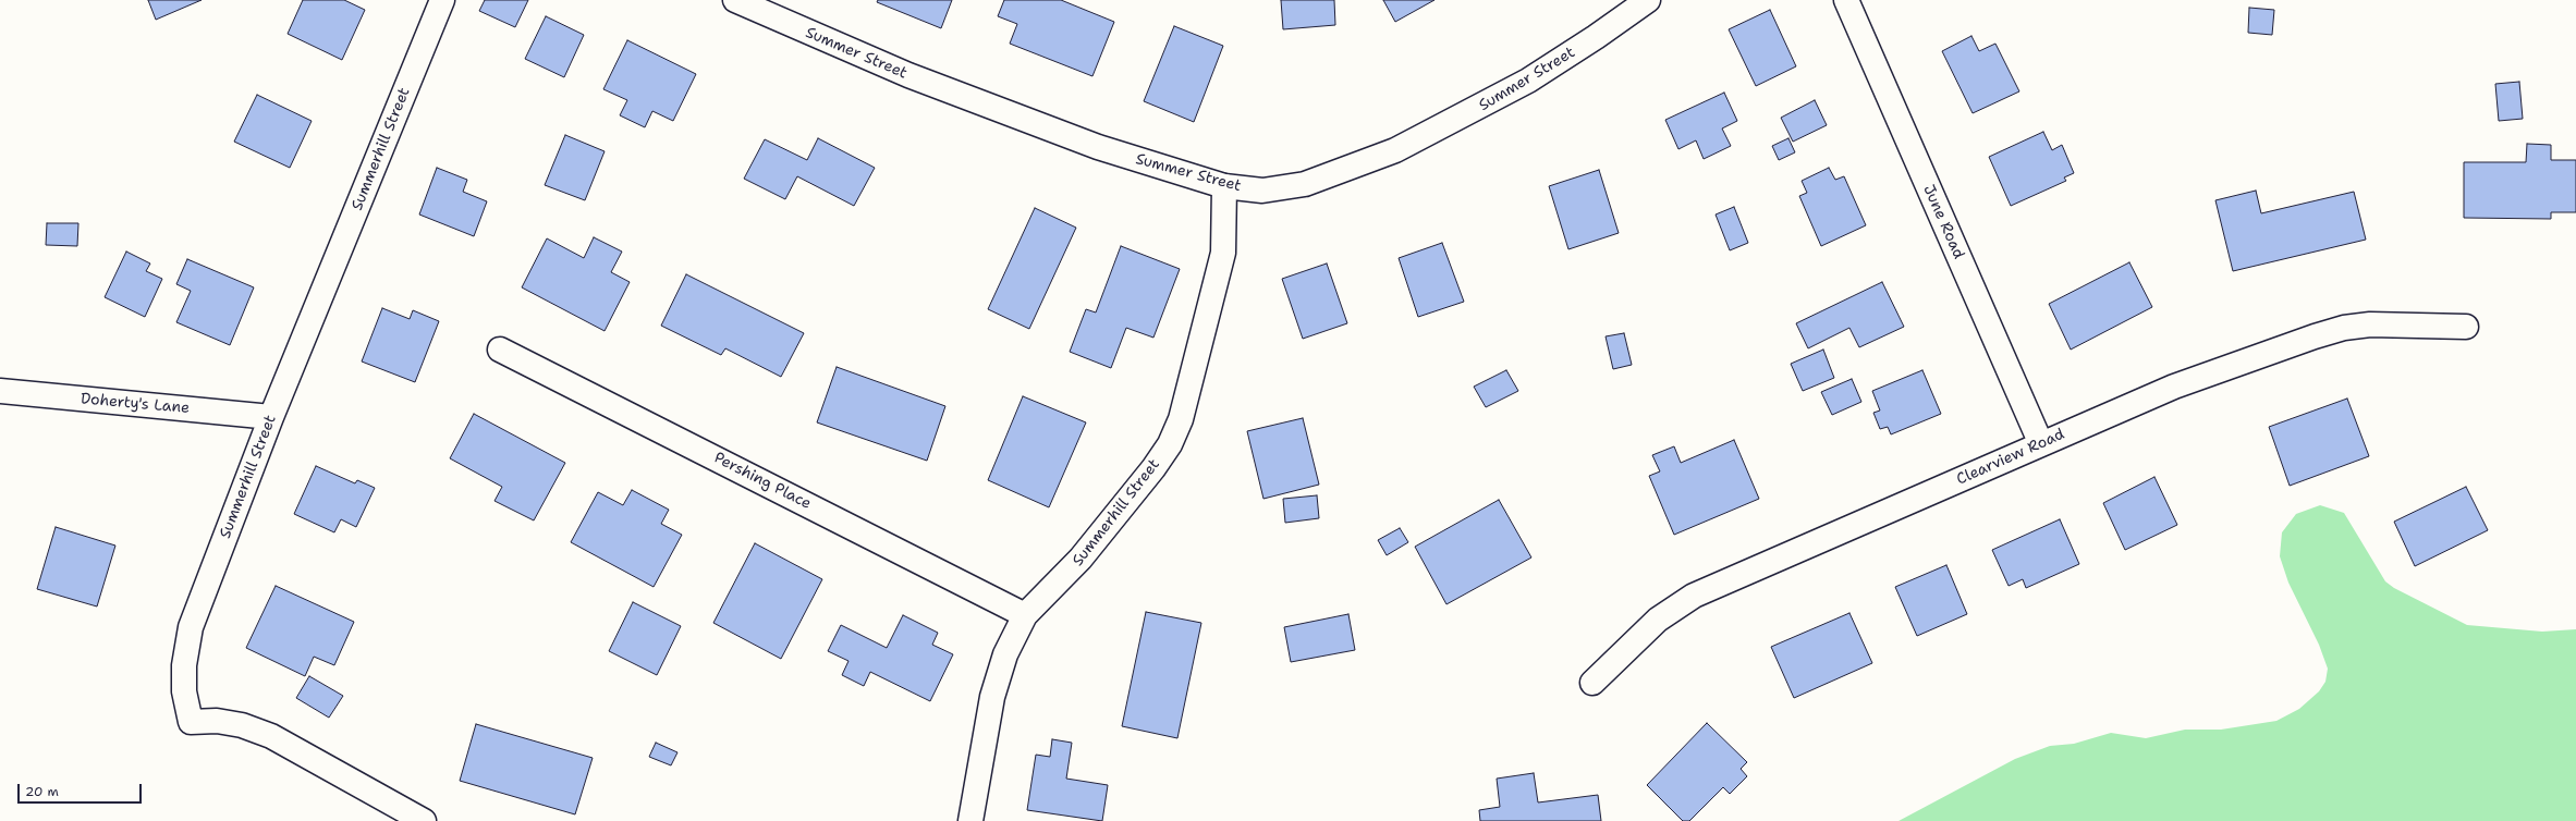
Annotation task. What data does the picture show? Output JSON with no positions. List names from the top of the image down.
{
  "streets": {
    "street": [
      "Summer Street",
      "Summerhill Street",
      "June Road",
      "Doherty's Lane",
      "Clearview Road",
      "Pershing Place"
    ]
  },
  "crossings": [
    ["Summer Street", "Summerhill Street"],
    ["Summerhill Street", "Doherty's Lane"],
    ["Summerhill Street", "Pershing Place"],
    ["June Road", "Clearview Road"]
  ],
  "scale_bar": "20 m"
}
